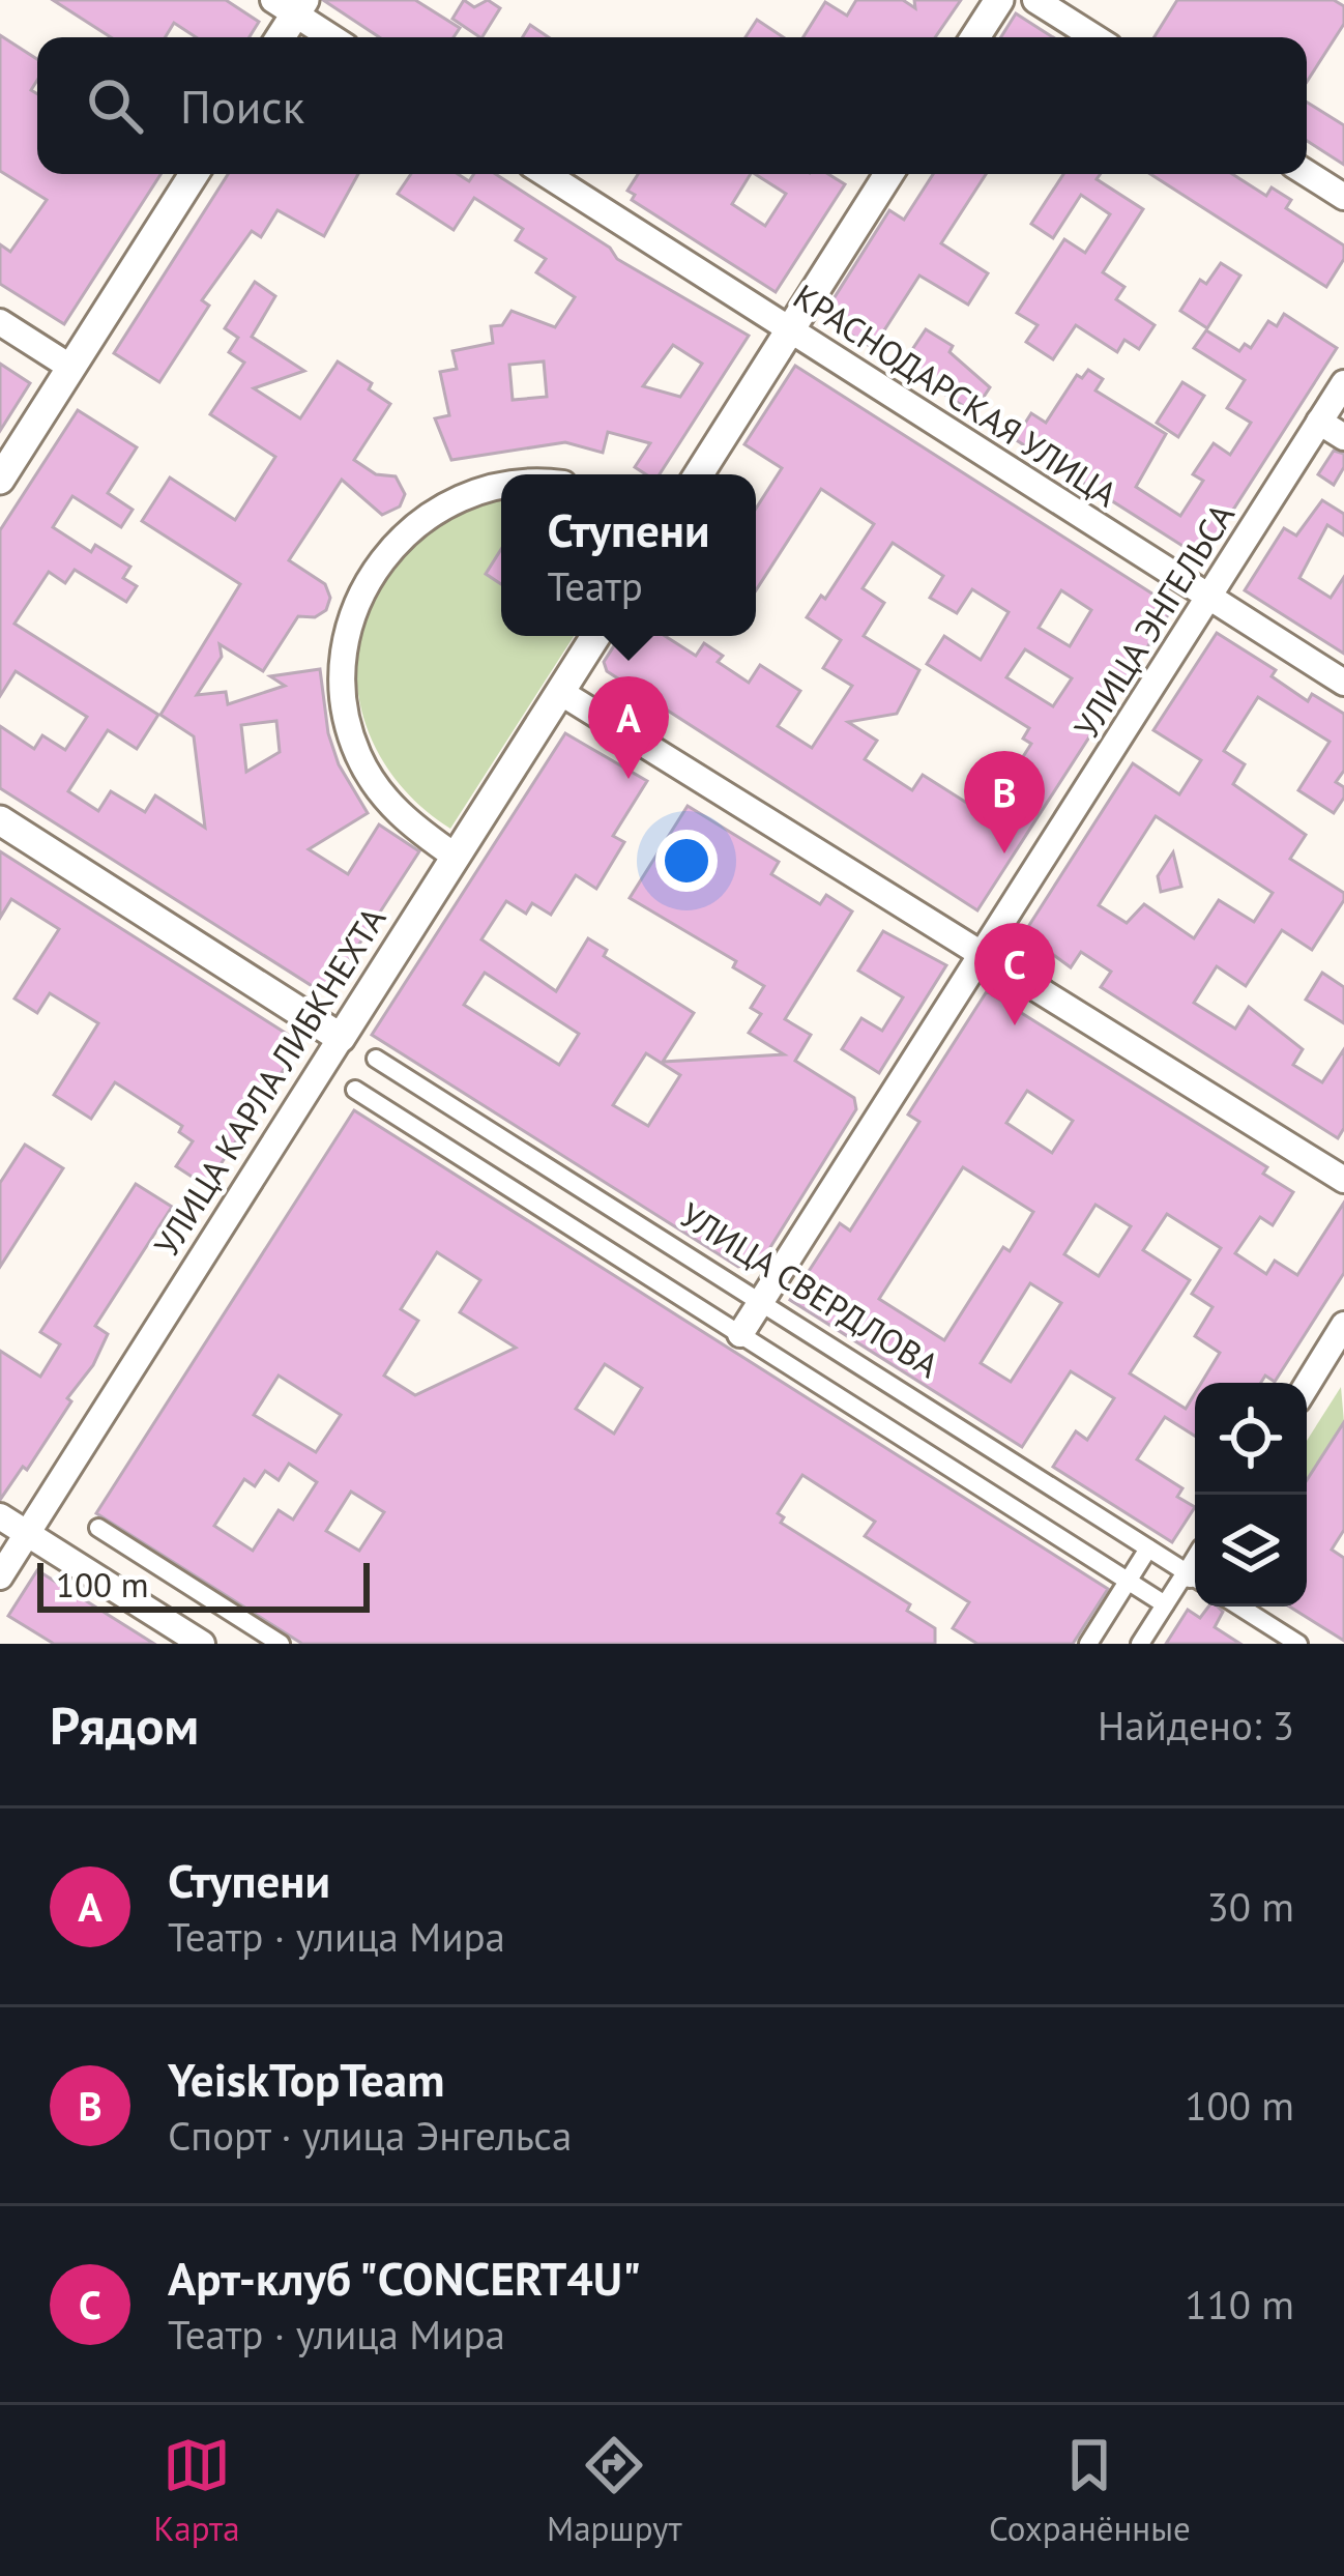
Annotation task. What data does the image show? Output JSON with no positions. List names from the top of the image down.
{
  "streets": {
    "street": [
      "КРАСНОДАРСКАЯ УЛИЦА",
      "УЛИЦА ЭНГЕЛЬСА",
      "УЛИЦА КАРЛА ЛИБКНЕХТА",
      "УЛИЦА СВЕРДЛОВА"
    ]
  },
  "crossings": [
    ["КРАСНОДАРСКАЯ УЛИЦА", "УЛИЦА ЭНГЕЛЬСА"],
    ["УЛИЦА ЭНГЕЛЬСА", "УЛИЦА СВЕРДЛОВА"]
  ],
  "scale_bar": "100 m",
  "page": {
    "search": "Поиск",
    "popup": ["Ступени", "Театр"],
    "pins": ["A", "B", "C"],
    "scale": "100 m",
    "heading": ["Рядом", "Найдено: 3"],
    "list": [
      {
        "mark": "A",
        "name": "Ступени",
        "note": "Театр · улица Мира",
        "value": "30 m"
      },
      {
        "mark": "B",
        "name": "YeiskTopTeam",
        "note": "Спорт · улица Энгельса",
        "value": "100 m"
      },
      {
        "mark": "C",
        "name": "Арт-клуб \"CONCERT4U\"",
        "note": "Театр · улица Мира",
        "value": "110 m"
      }
    ],
    "nav": ["Карта", "Маршрут", "Сохранённые"]
  }
}
